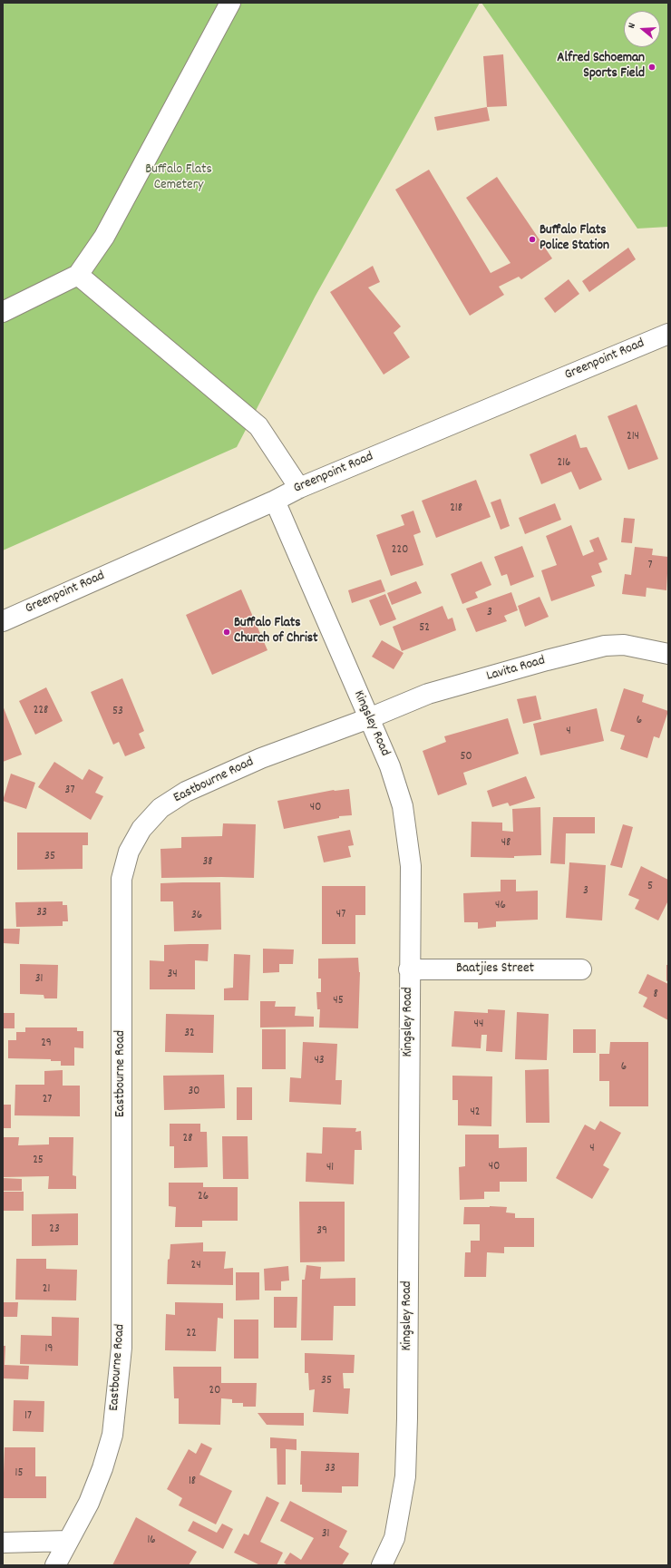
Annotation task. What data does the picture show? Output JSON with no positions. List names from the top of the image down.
{
  "streets": {
    "street": [
      "Greenpoint Road",
      "Lavita Road",
      "Kingsley Road",
      "Eastbourne Road",
      "Baatjies Street"
    ]
  },
  "crossings": [
    ["Greenpoint Road", "Kingsley Road"],
    ["Lavita Road", "Kingsley Road"],
    ["Lavita Road", "Eastbourne Road"],
    ["Kingsley Road", "Eastbourne Road"],
    ["Kingsley Road", "Baatjies Street"]
  ],
  "parks": ["Buffalo Flats Cemetery"],
  "places": ["Alfred Schoeman Sports Field", "Buffalo Flats Police Station", "Buffalo Flats Church of Christ"],
  "house_numbers": [
    "214",
    "216",
    "218",
    "220",
    "7",
    "3",
    "52",
    "228",
    "53",
    "6",
    "4",
    "50",
    "37",
    "40",
    "48",
    "35",
    "38",
    "5",
    "3",
    "46",
    "33",
    "47",
    "36",
    "34",
    "31",
    "8",
    "45",
    "44",
    "32",
    "29",
    "43",
    "6",
    "30",
    "27",
    "42",
    "28",
    "4",
    "25",
    "40",
    "41",
    "26",
    "23",
    "39",
    "24",
    "21",
    "22",
    "19",
    "35",
    "20",
    "17",
    "33",
    "15",
    "18",
    "31",
    "16"
  ],
  "north": "left"
}
